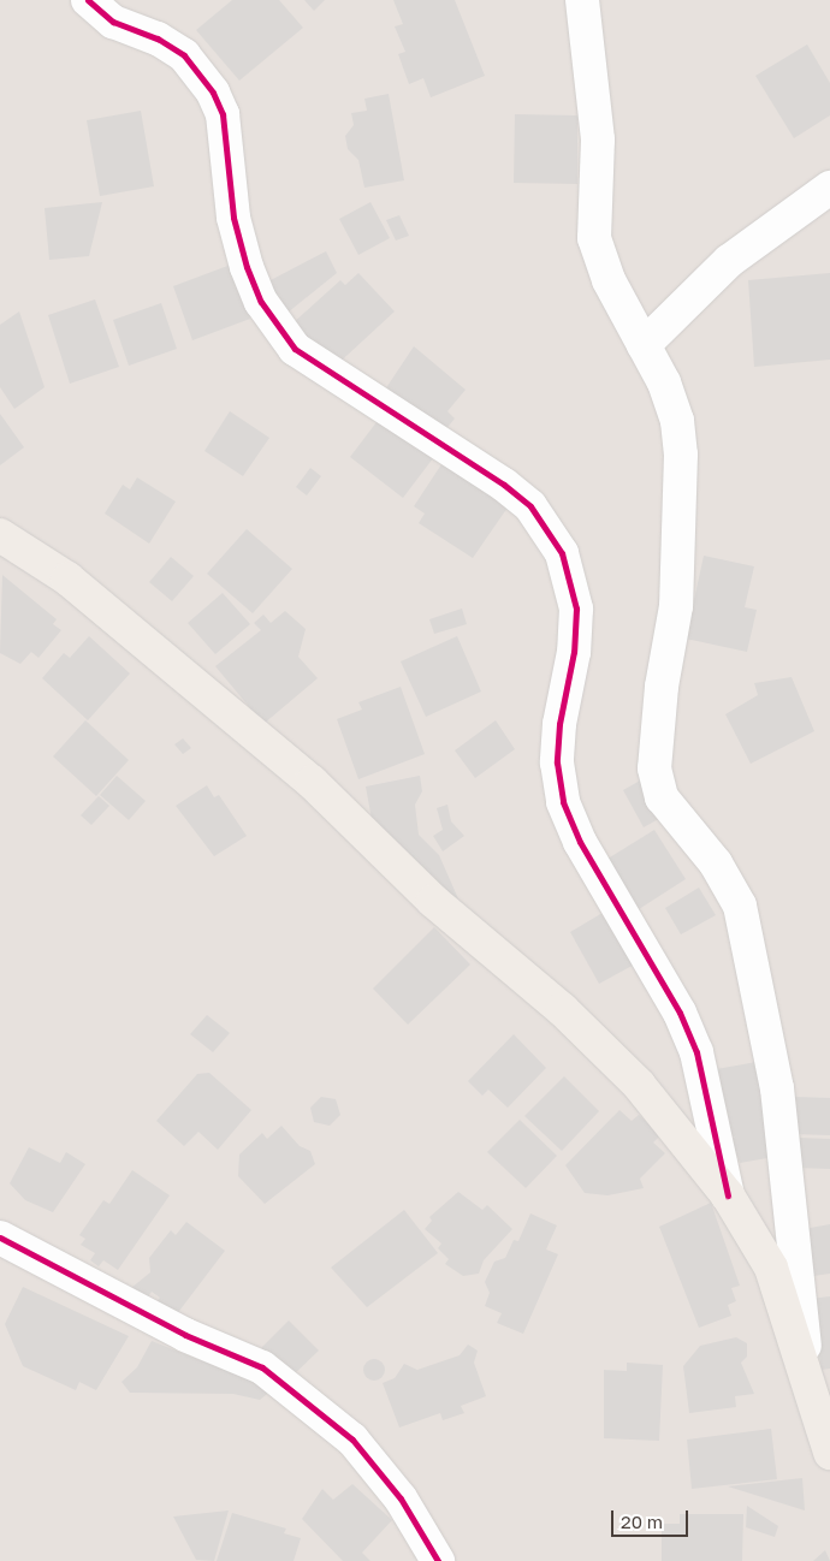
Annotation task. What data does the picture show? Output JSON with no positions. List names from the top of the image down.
{
  "scale_bar": "20 m"
}
